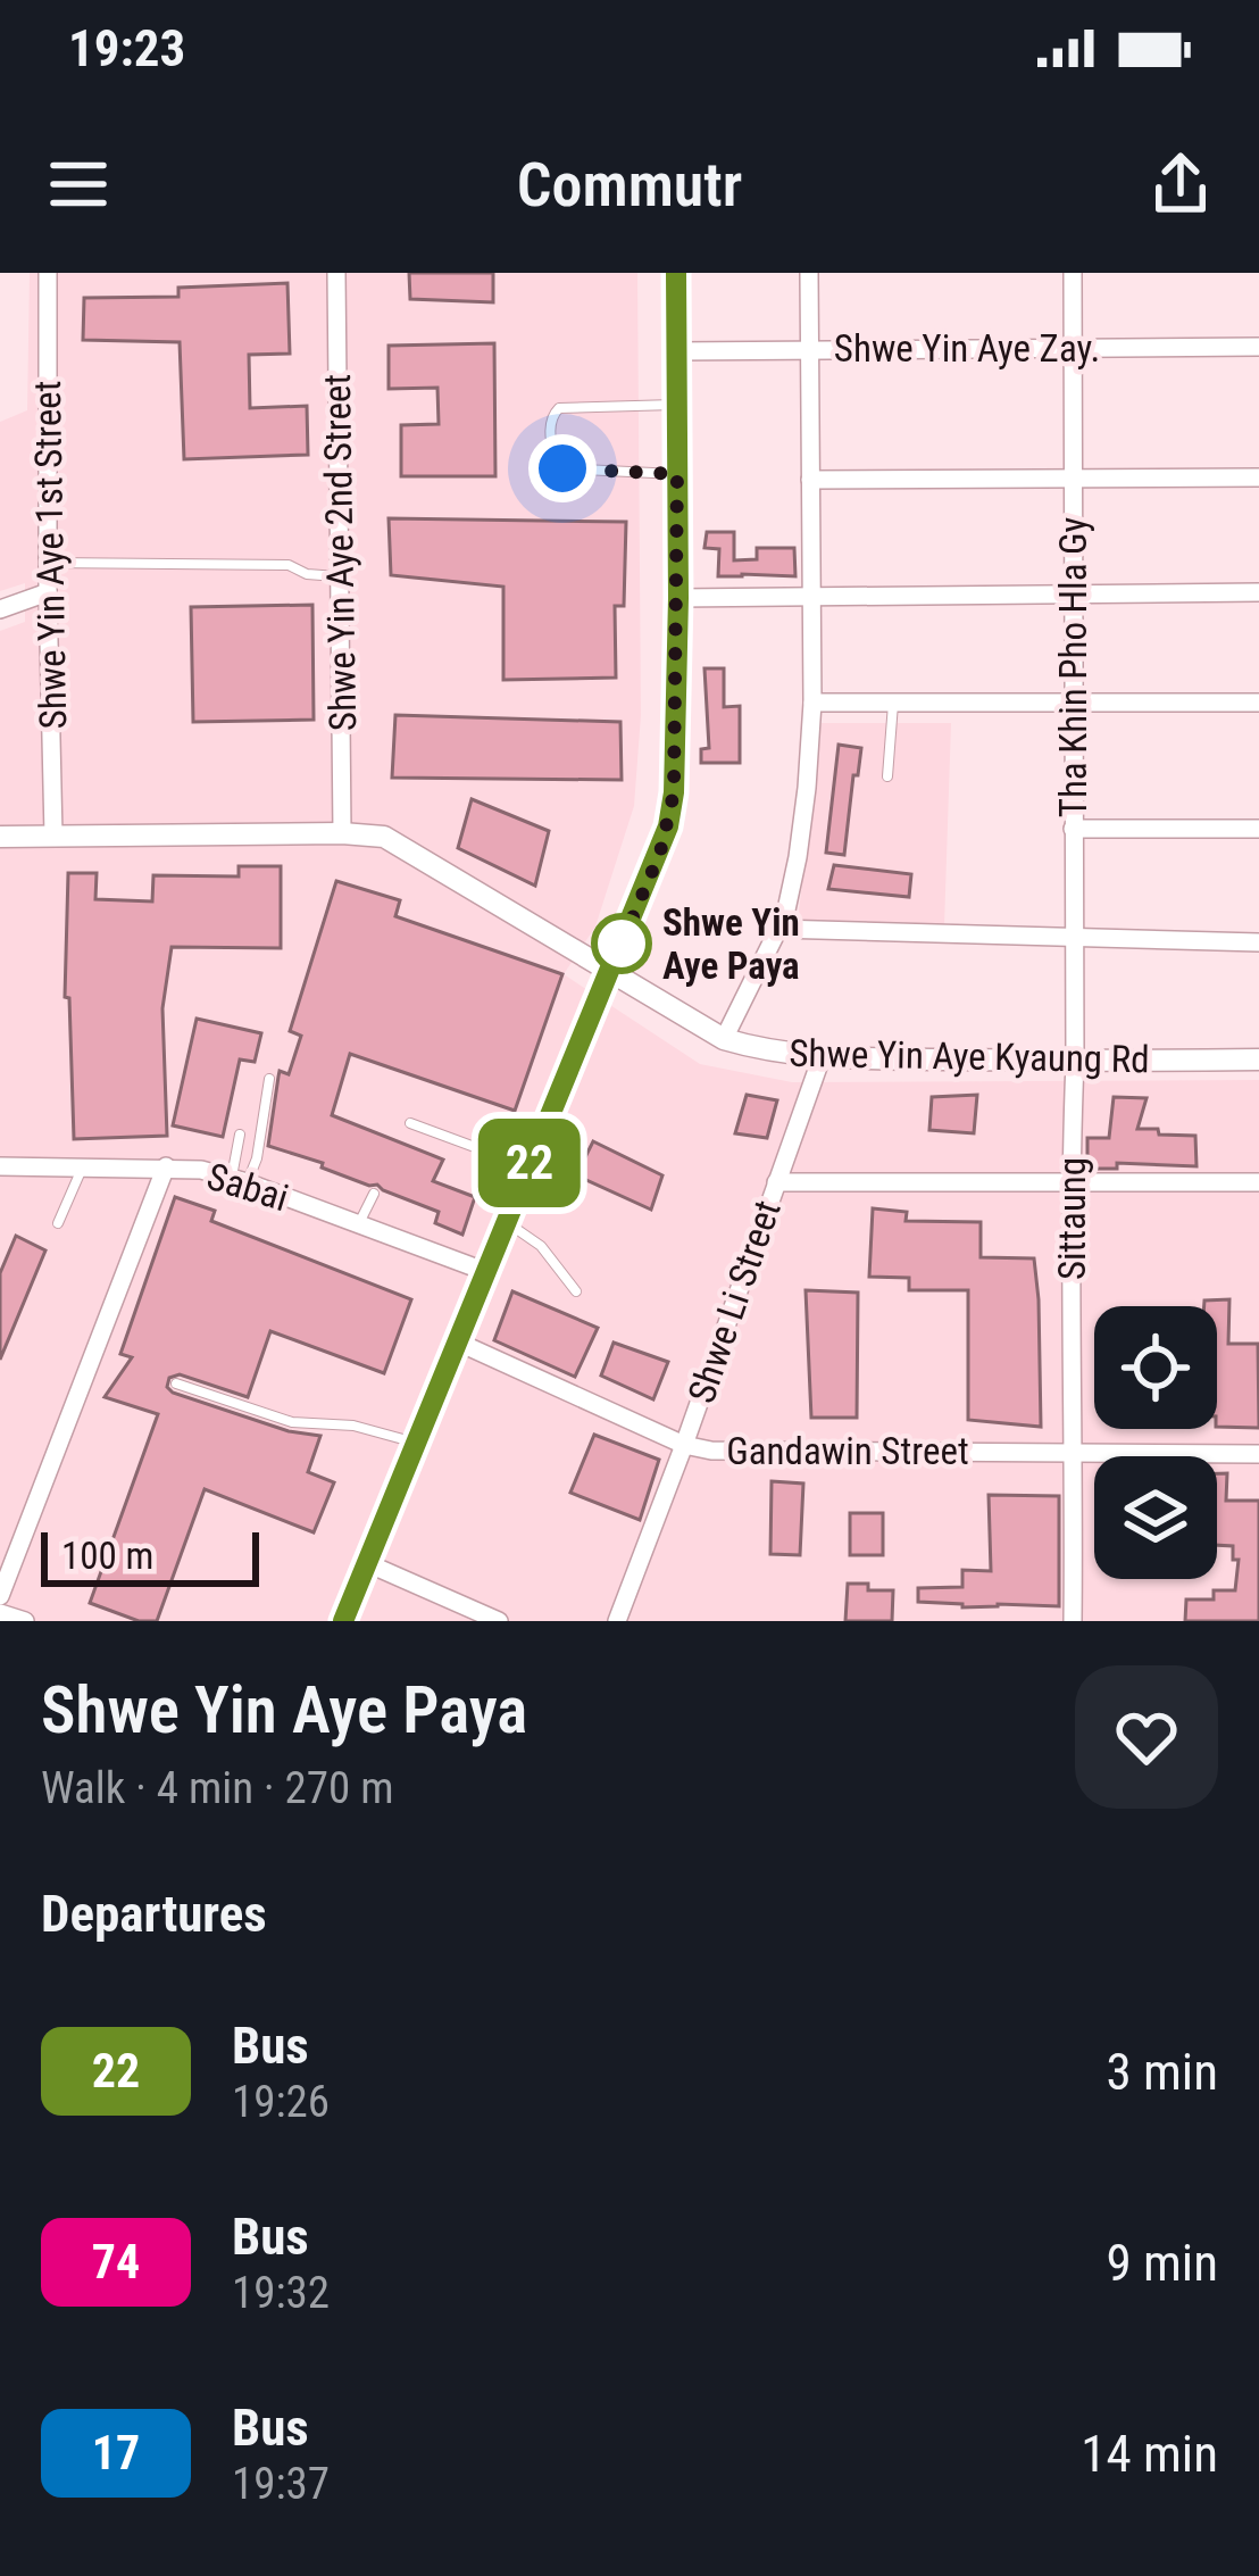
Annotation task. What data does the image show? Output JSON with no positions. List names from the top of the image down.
{
  "streets": {
    "street": [
      "Shwe Yin Aye Zay.",
      "Shwe Yin Aye 2nd Street",
      "Shwe Yin Aye 1st Street",
      "Tha Khin Pho Hla Gy",
      "Shwe Yin Aye Kyaung Rd",
      "Sabai",
      "Sittaung",
      "Shwe Li Street",
      "Gandawin Street"
    ]
  },
  "crossings": [
    ["Shwe Yin Aye Zay.", "Tha Khin Pho Hla Gy"],
    ["Shwe Yin Aye 2nd Street", "Shwe Yin Aye Kyaung Rd"],
    ["Shwe Yin Aye 1st Street", "Shwe Yin Aye Kyaung Rd"],
    ["Tha Khin Pho Hla Gy", "Shwe Yin Aye Kyaung Rd"],
    ["Tha Khin Pho Hla Gy", "Sittaung"],
    ["Shwe Yin Aye Kyaung Rd", "Sittaung"],
    ["Shwe Yin Aye Kyaung Rd", "Shwe Li Street"],
    ["Sittaung", "Gandawin Street"],
    ["Shwe Li Street", "Gandawin Street"]
  ],
  "places": ["Shwe Yin Aye Paya"],
  "lines": ["bus line 22"],
  "scale_bar": "100 m",
  "page": {
    "status": "19:23",
    "header": "Commutr",
    "on_map": "22",
    "scale": "100 m",
    "heading": [
      ["Shwe Yin Aye Paya", "Walk · 4 min · 270 m"],
      "Departures"
    ],
    "list": [
      {
        "mark": "22",
        "name": "Bus",
        "note": "19:26",
        "value": "3 min"
      },
      {
        "mark": "74",
        "name": "Bus",
        "note": "19:32",
        "value": "9 min"
      },
      {
        "mark": "17",
        "name": "Bus",
        "note": "19:37",
        "value": "14 min"
      }
    ]
  }
}
